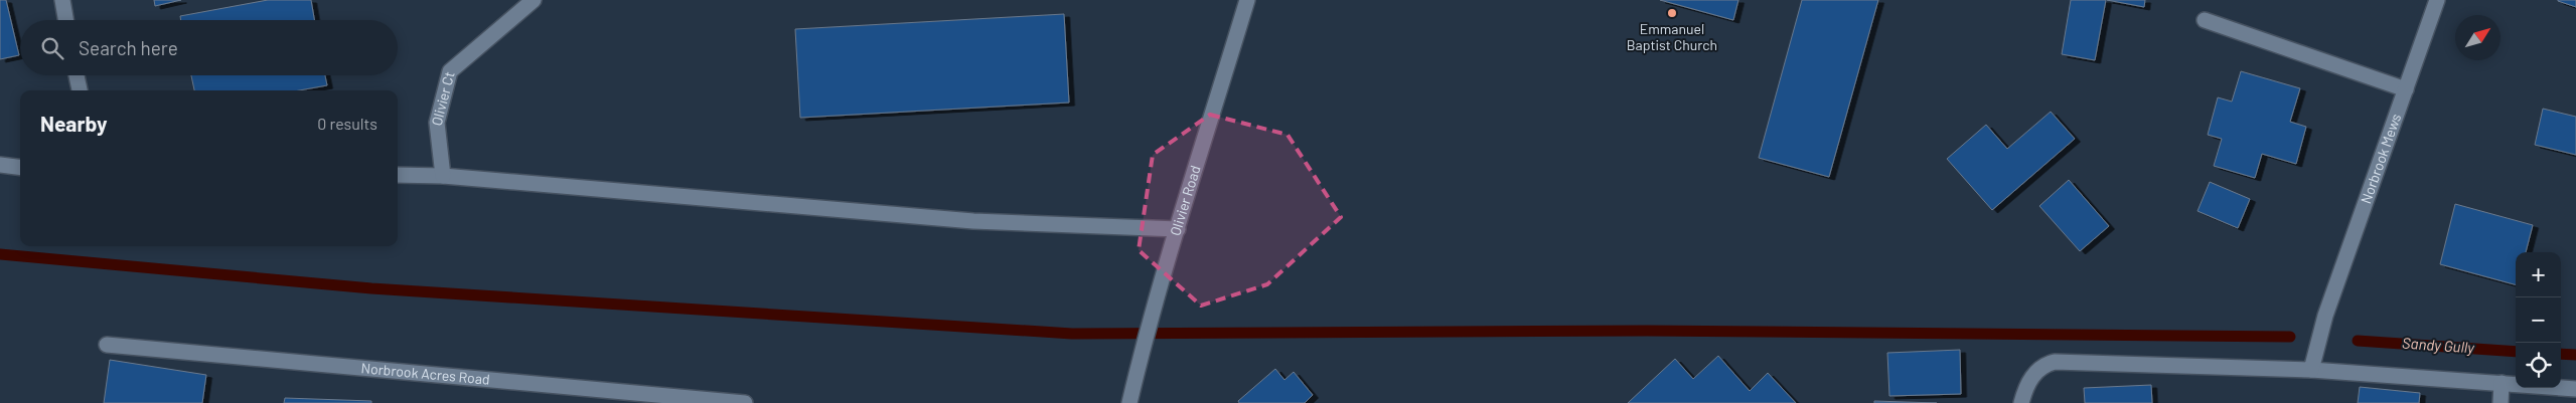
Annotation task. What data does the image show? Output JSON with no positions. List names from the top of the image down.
{
  "streets": {
    "street": [
      "Olivier Ct",
      "Norbrook Mews",
      "Olivier Road",
      "Norbrook Acres Road"
    ]
  },
  "water": ["Sandy Gully"],
  "places": ["Emmanuel Baptist Church"],
  "north": "top right",
  "page": {
    "search": "Search here",
    "heading": ["Nearby", "0 results"],
    "map_buttons": ["+", "−"]
  }
}
